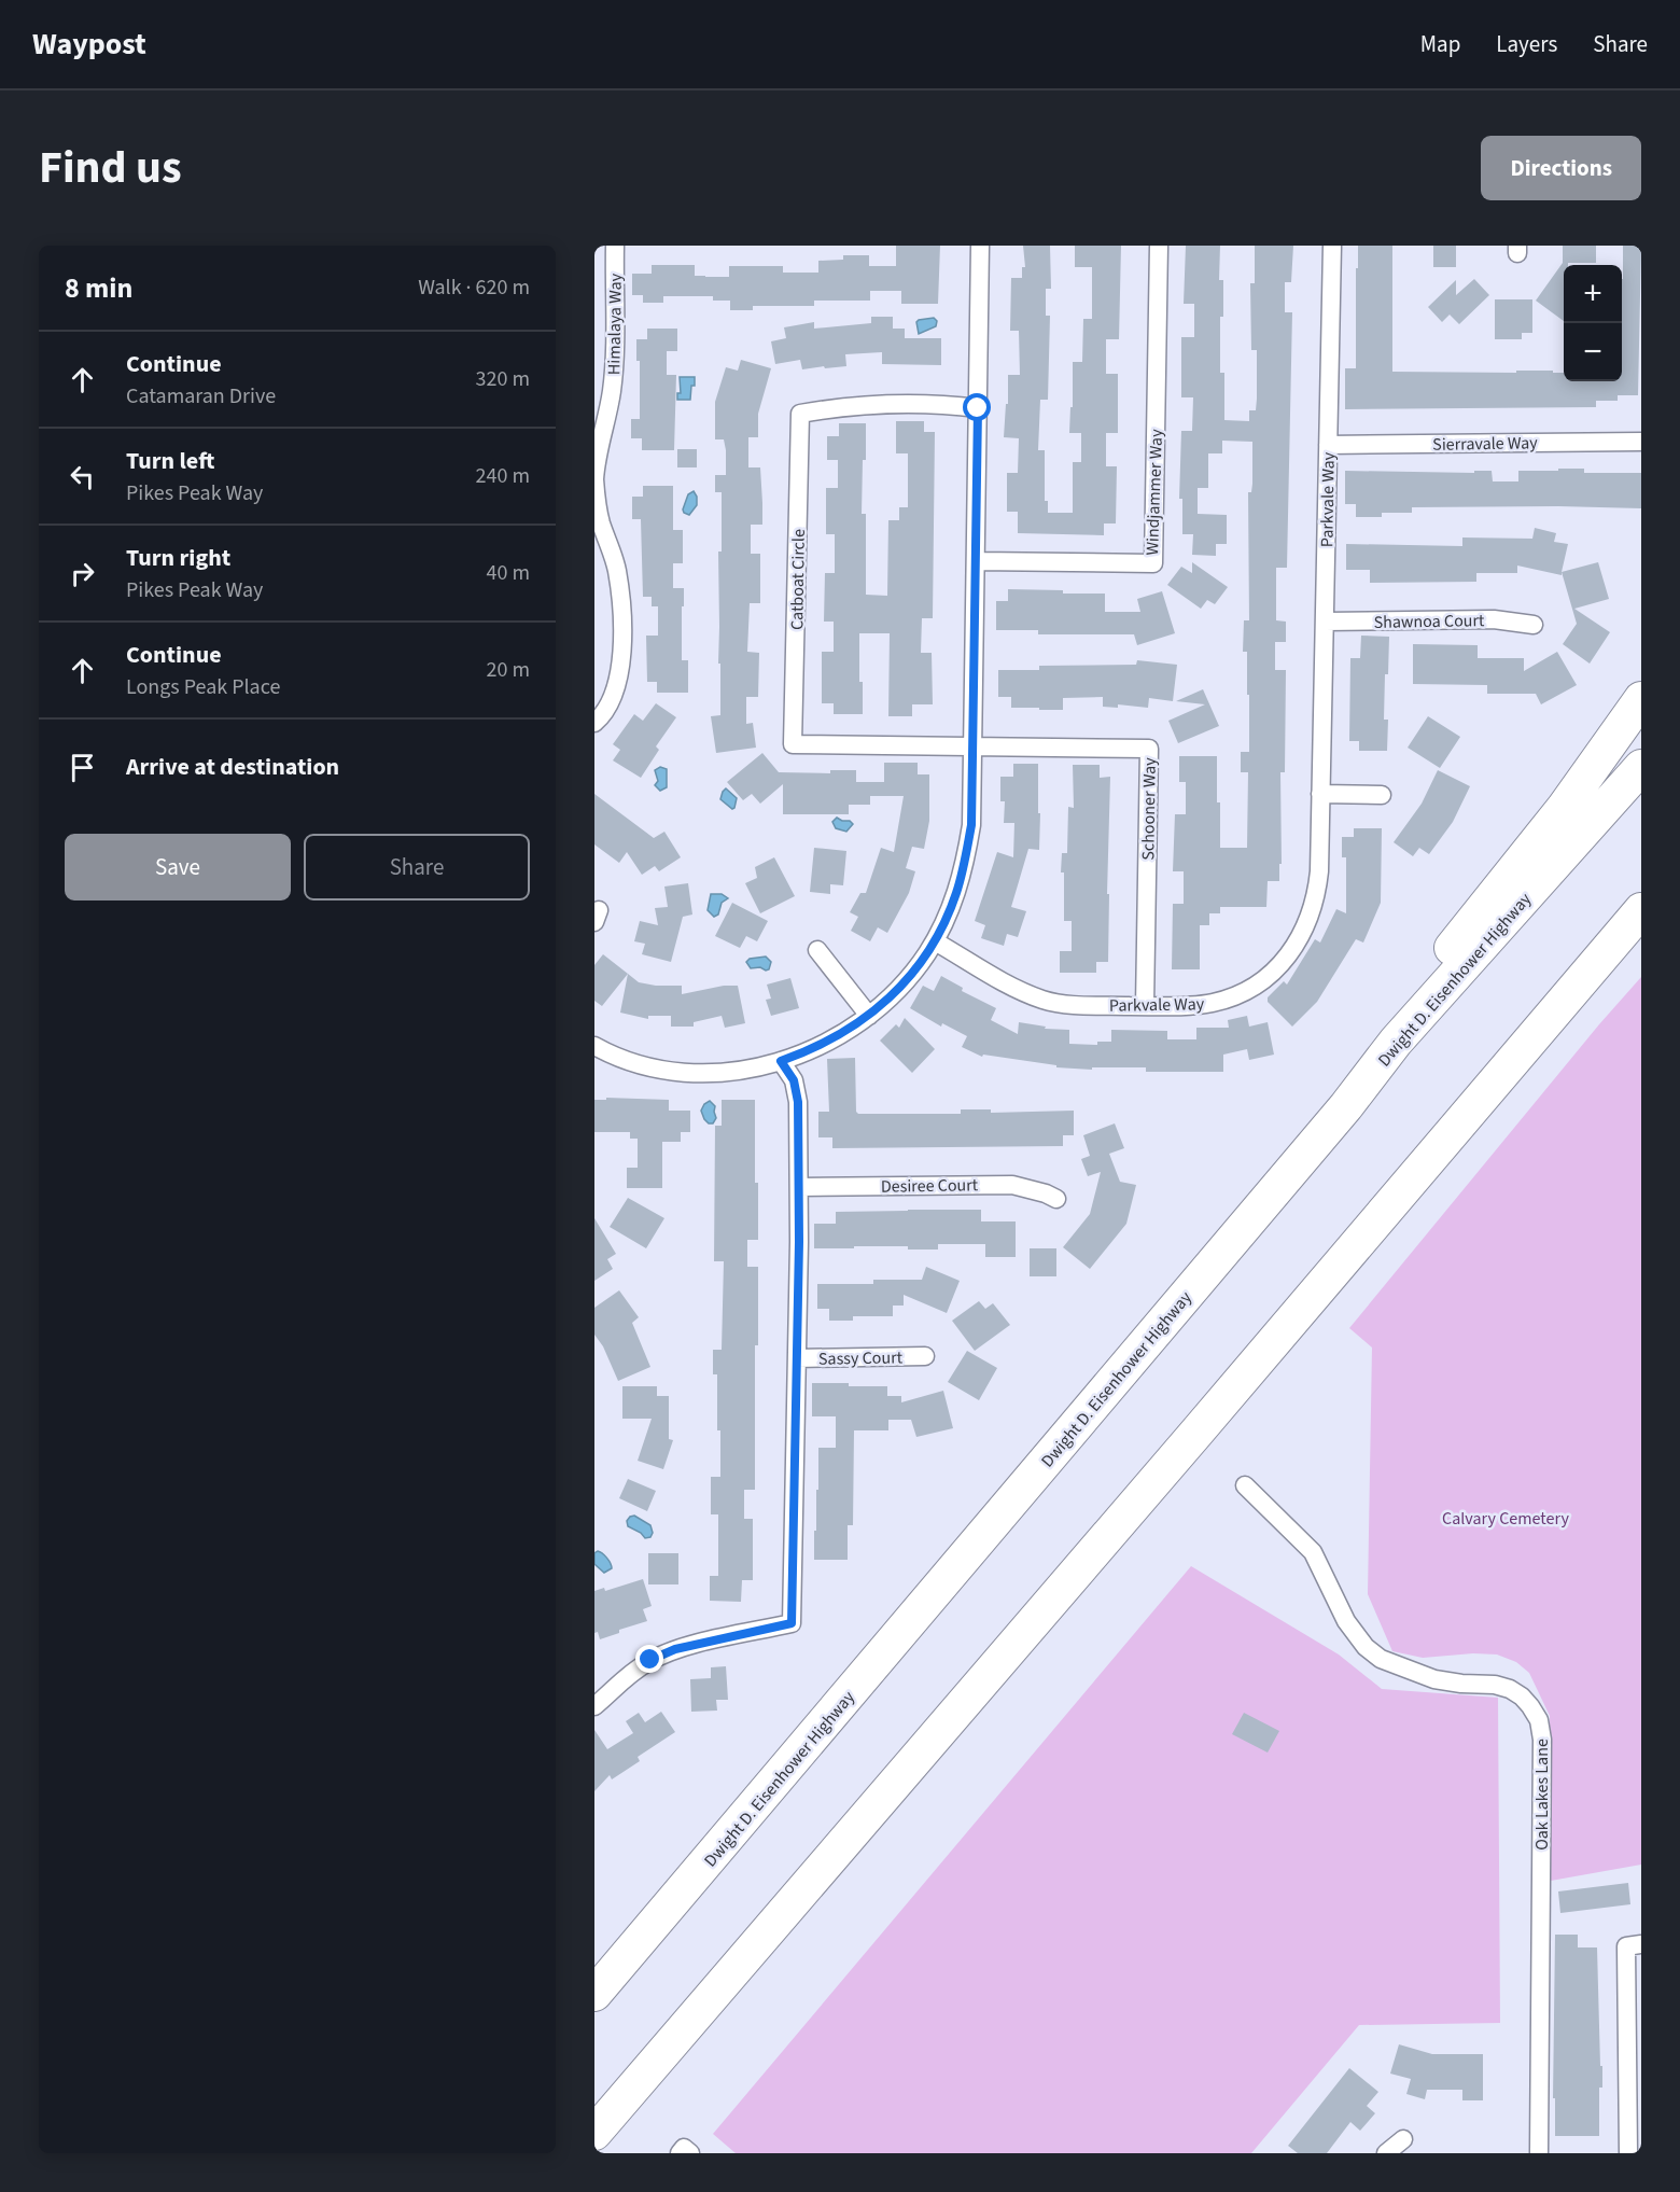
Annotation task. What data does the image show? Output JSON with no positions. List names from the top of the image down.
{
  "streets": {
    "highway": ["Dwight D. Eisenhower Highway"],
    "street": [
      "Himalaya Way",
      "Sierravale Way",
      "Windjammer Way",
      "Parkvale Way",
      "Catboat Circle",
      "Shawnoa Court",
      "Schooner Way",
      "Desiree Court",
      "Sassy Court",
      "Oak Lakes Lane"
    ]
  },
  "crossings": [
    ["Sierravale Way", "Parkvale Way"],
    ["Parkvale Way", "Shawnoa Court"],
    ["Parkvale Way", "Schooner Way"],
    ["Catboat Circle", "Schooner Way"]
  ],
  "parks": ["Calvary Cemetery"],
  "page": {
    "header": "Waypost",
    "nav": ["Map", "Layers", "Share"],
    "title": "Find us",
    "buttons": [
      "Directions",
      ["Save", "Share"]
    ],
    "heading": ["8 min", "Walk · 620 m"],
    "map_buttons": ["+", "−"],
    "list": [
      ["Continue", "Catamaran Drive", "320 m"],
      ["Turn left", "Pikes Peak Way", "240 m"],
      ["Turn right", "Pikes Peak Way", "40 m"],
      ["Continue", "Longs Peak Place", "20 m"],
      "Arrive at destination"
    ]
  }
}
